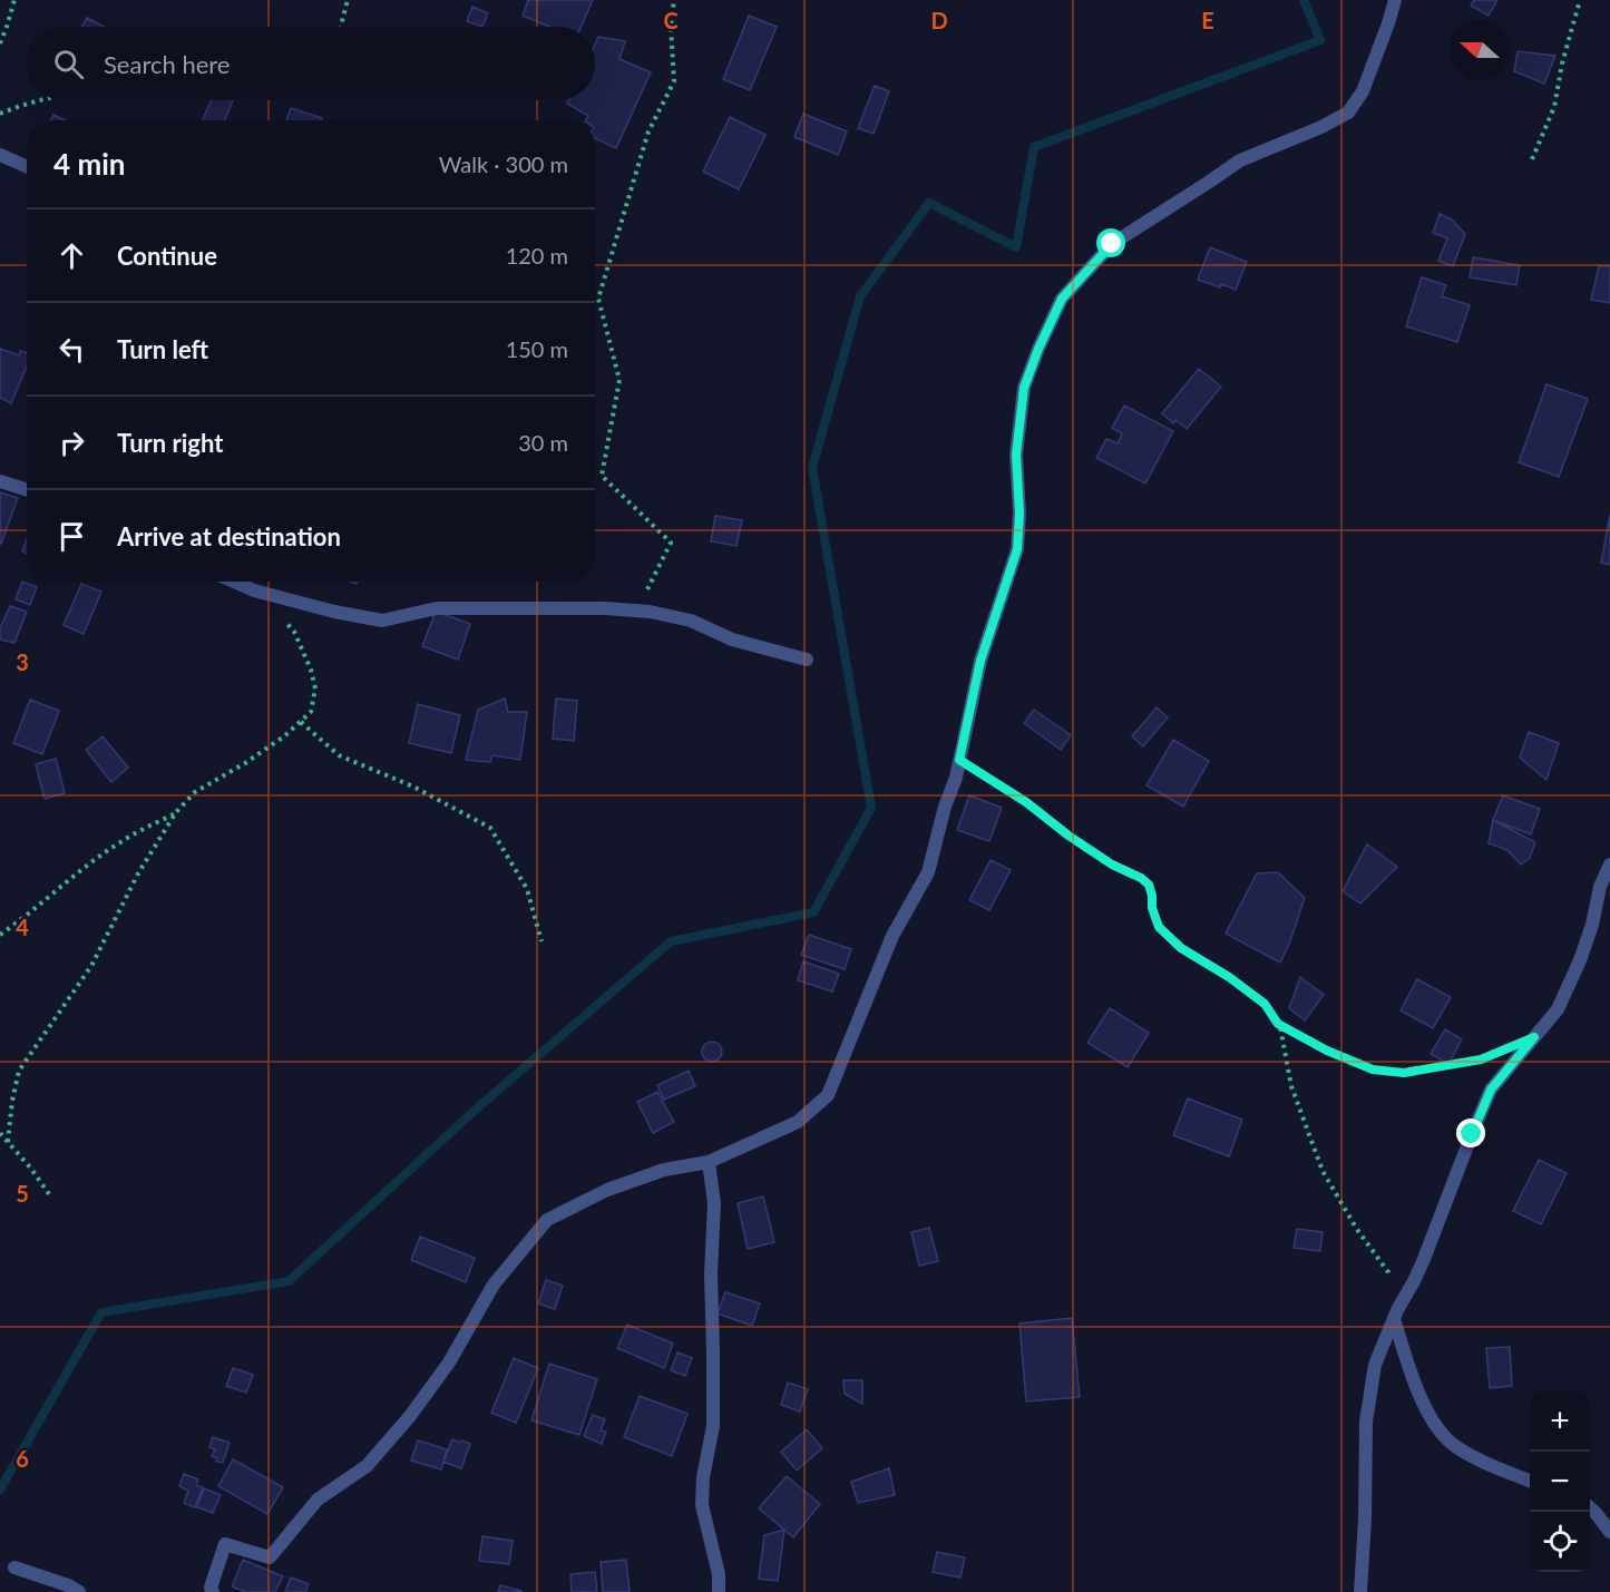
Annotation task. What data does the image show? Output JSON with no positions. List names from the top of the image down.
{
  "north": "left",
  "page": {
    "search": "Search here",
    "heading": ["4 min", "Walk · 300 m"],
    "list": [
      ["Continue", "120 m"],
      ["Turn left", "150 m"],
      ["Turn right", "30 m"],
      "Arrive at destination"
    ],
    "map_buttons": ["+", "−"]
  },
  "grid": {
    "columns": ["C", "D", "E"],
    "rows": [
      "3",
      "4",
      "5",
      "6"
    ]
  }
}
